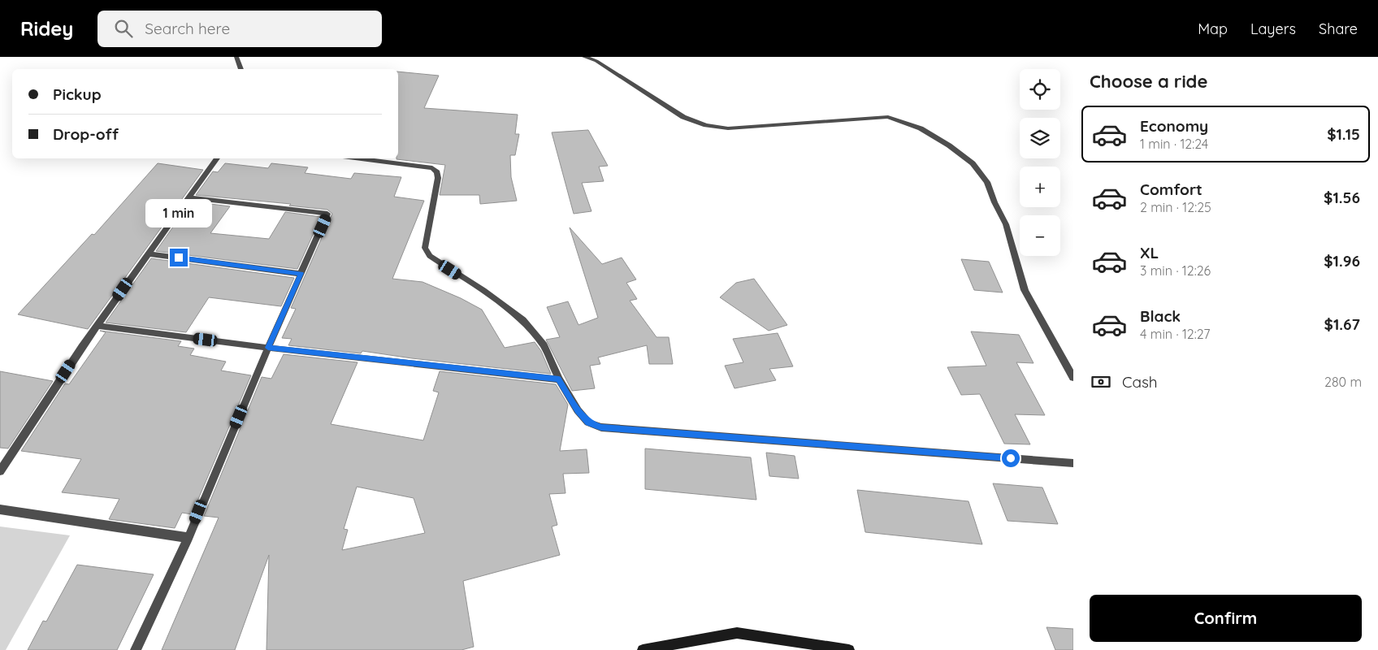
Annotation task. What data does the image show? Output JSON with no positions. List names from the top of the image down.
{
  "page": {
    "header": "Ridey",
    "search": "Search here",
    "nav": ["Map", "Layers", "Share"],
    "heading": "Choose a ride",
    "map_buttons": ["+", "−"],
    "banner": ["Pickup", "Drop-off"],
    "list": [
      {
        "name": "Economy",
        "note": "1 min · 12:24",
        "value": "$1.15"
      },
      {
        "name": "Comfort",
        "note": "2 min · 12:25",
        "value": "$1.56"
      },
      {
        "name": "XL",
        "note": "3 min · 12:26",
        "value": "$1.96"
      },
      {
        "name": "Black",
        "note": "4 min · 12:27",
        "value": "$1.67"
      }
    ],
    "bubble": "1 min",
    "pay": ["Cash", "280 m"],
    "buttons": "Confirm"
  }
}
